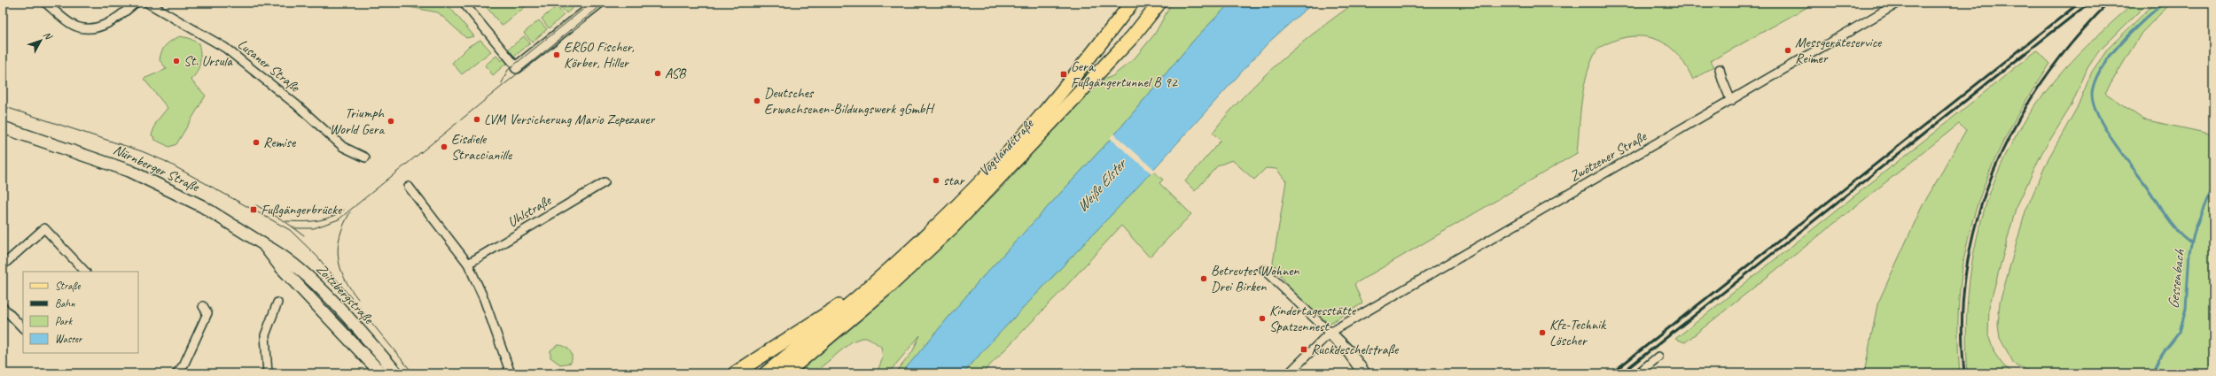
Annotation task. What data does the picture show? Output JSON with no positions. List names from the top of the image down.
{
  "streets": {
    "main road": ["Vogtlandstraße", "Nürnberger Straße", "Zoitzbergstraße"],
    "street": ["Lusaner Straße", "Zwötzener Straße", "Uhlstraße"]
  },
  "crossings": [
    ["Nürnberger Straße", "Zoitzbergstraße"]
  ],
  "water": ["Weiße Elster", "Gessenbach"],
  "places": {
    "other": [
      "Messgeräteservice Reimer",
      "ERGO Fischer, Körber, Hiller",
      "St. Ursula",
      "ASB",
      "Deutsches Erwachsenen-Bildungswerk gGmbH",
      "LVM Versicherung Mario Zepezauer",
      "Triumph World Gera",
      "Remise",
      "Eisdiele Straccianille",
      "star",
      "Betreutes Wohnen Drei Birken",
      "Kindertagesstätte Spatzennest",
      "Kfz-Technik Löscher"
    ],
    "transit": ["Gera, Fußgängertunnel B 92", "Fußgängerbrücke", "Ruckdeschelstraße"]
  },
  "legend": [
    "Straße",
    "Bahn",
    "Park",
    "Wasser"
  ],
  "north": "top right"
}
